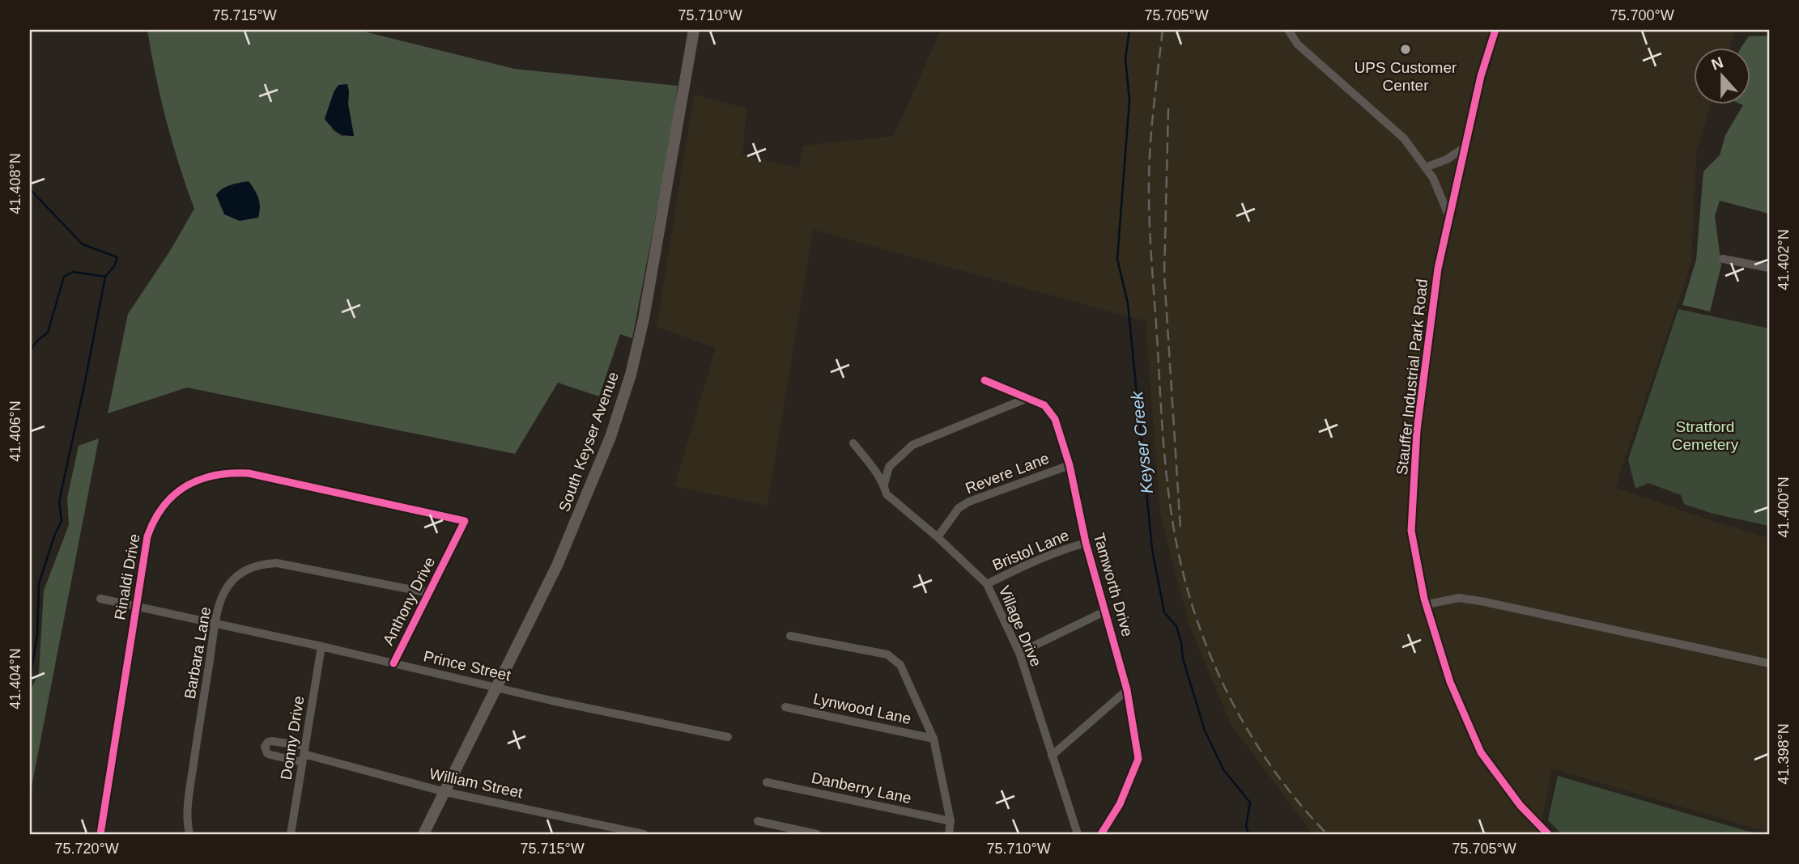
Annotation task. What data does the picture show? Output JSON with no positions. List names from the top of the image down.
{
  "streets": {
    "main road": ["South Keyser Avenue"],
    "street": [
      "Stauffer Industrial Park Road",
      "Revere Lane",
      "Bristol Lane",
      "Rinaldi Drive",
      "Tamworth Drive",
      "Anthony Drive",
      "Village Drive",
      "Barbara Lane",
      "Prince Street",
      "Lynwood Lane",
      "Donny Drive",
      "William Street",
      "Danberry Lane"
    ]
  },
  "crossings": [
    ["South Keyser Avenue", "Prince Street"],
    ["South Keyser Avenue", "William Street"],
    ["Revere Lane", "Tamworth Drive"],
    ["Revere Lane", "Village Drive"],
    ["Bristol Lane", "Tamworth Drive"],
    ["Bristol Lane", "Village Drive"],
    ["Rinaldi Drive", "Anthony Drive"],
    ["Rinaldi Drive", "Prince Street"],
    ["Anthony Drive", "Barbara Lane"],
    ["Anthony Drive", "Prince Street"],
    ["Barbara Lane", "Prince Street"],
    ["Prince Street", "Donny Drive"],
    ["Donny Drive", "William Street"]
  ],
  "water": ["Keyser Creek"],
  "parks": ["Stratford Cemetery"],
  "places": ["UPS Customer Center"],
  "north": "top",
  "coordinates": [
    "75.715°W",
    "75.710°W",
    "75.705°W",
    "75.700°W",
    "41.408°N",
    "41.402°N",
    "41.406°N",
    "41.400°N",
    "41.404°N",
    "41.398°N",
    "75.720°W"
  ]
}
